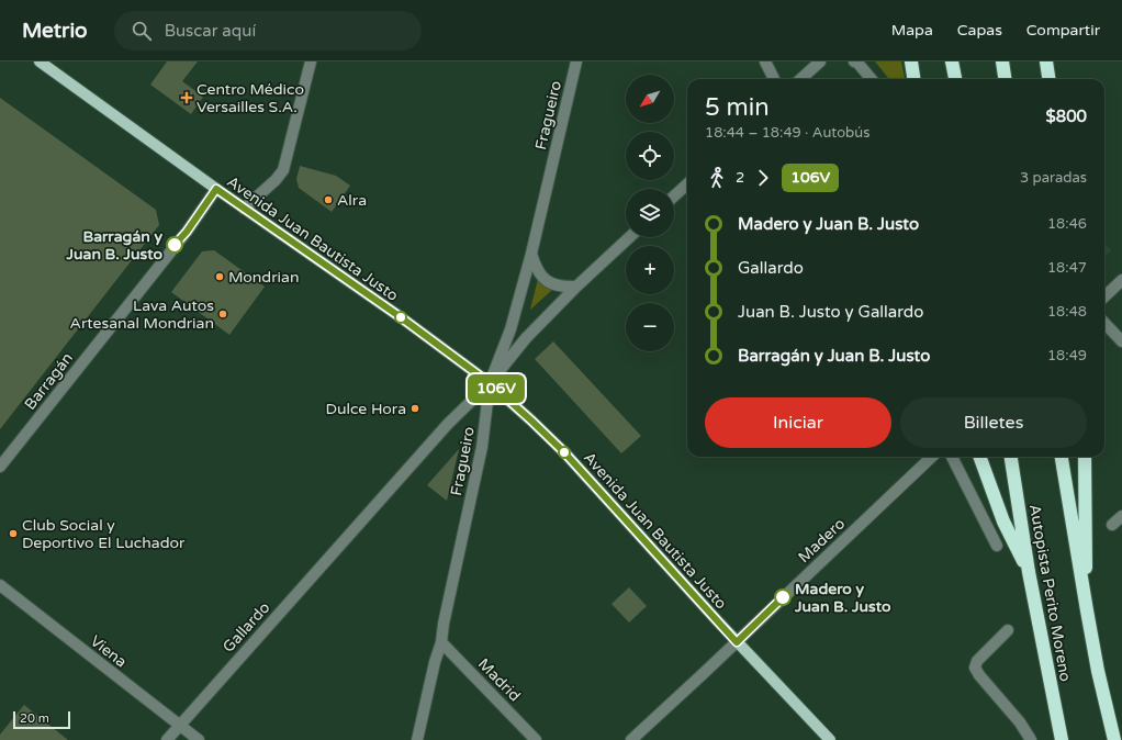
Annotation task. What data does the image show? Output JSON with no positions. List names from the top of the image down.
{
  "streets": {
    "highway": ["Autopista Perito Moreno"],
    "main road": ["Avenida Juan Bautista Justo"],
    "street": [
      "Fragueiro",
      "Barragán",
      "Madero",
      "Gallardo",
      "Viena",
      "Madrid"
    ]
  },
  "crossings": [
    ["Fragueiro", "Avenida Juan Bautista Justo"],
    ["Fragueiro", "Gallardo"],
    ["Fragueiro", "Madrid"],
    ["Avenida Juan Bautista Justo", "Barragán"],
    ["Avenida Juan Bautista Justo", "Madero"],
    ["Avenida Juan Bautista Justo", "Gallardo"],
    ["Gallardo", "Viena"]
  ],
  "places": {
    "health": ["Centro Médico Versailles S.A."],
    "other": [
      "Alra",
      "Barragán y Juan B. Justo",
      "Mondrian",
      "Lava Autos Artesanal Mondrian",
      "Dulce Hora",
      "Club Social y Deportivo El Luchador",
      "Madero y Juan B. Justo"
    ]
  },
  "lines": ["bus line 106V"],
  "scale_bar": "20 m",
  "north": "bottom left",
  "page": {
    "header": "Metrio",
    "search": "Buscar aquí",
    "nav": ["Mapa", "Capas", "Compartir"],
    "on_map": "106V",
    "map_buttons": ["+", "−"],
    "heading": ["5 min", "18:44 – 18:49 · Autobús", "$800"],
    "legs": ["2", "106V", "3 paradas"],
    "list": [
      {
        "name": "Madero y Juan B. Justo",
        "value": "18:46"
      },
      {
        "name": "Gallardo",
        "value": "18:47"
      },
      {
        "name": "Juan B. Justo y Gallardo",
        "value": "18:48"
      },
      {
        "name": "Barragán y Juan B. Justo",
        "value": "18:49"
      }
    ],
    "buttons": ["Iniciar", "Billetes"],
    "scale": "20 m"
  }
}
